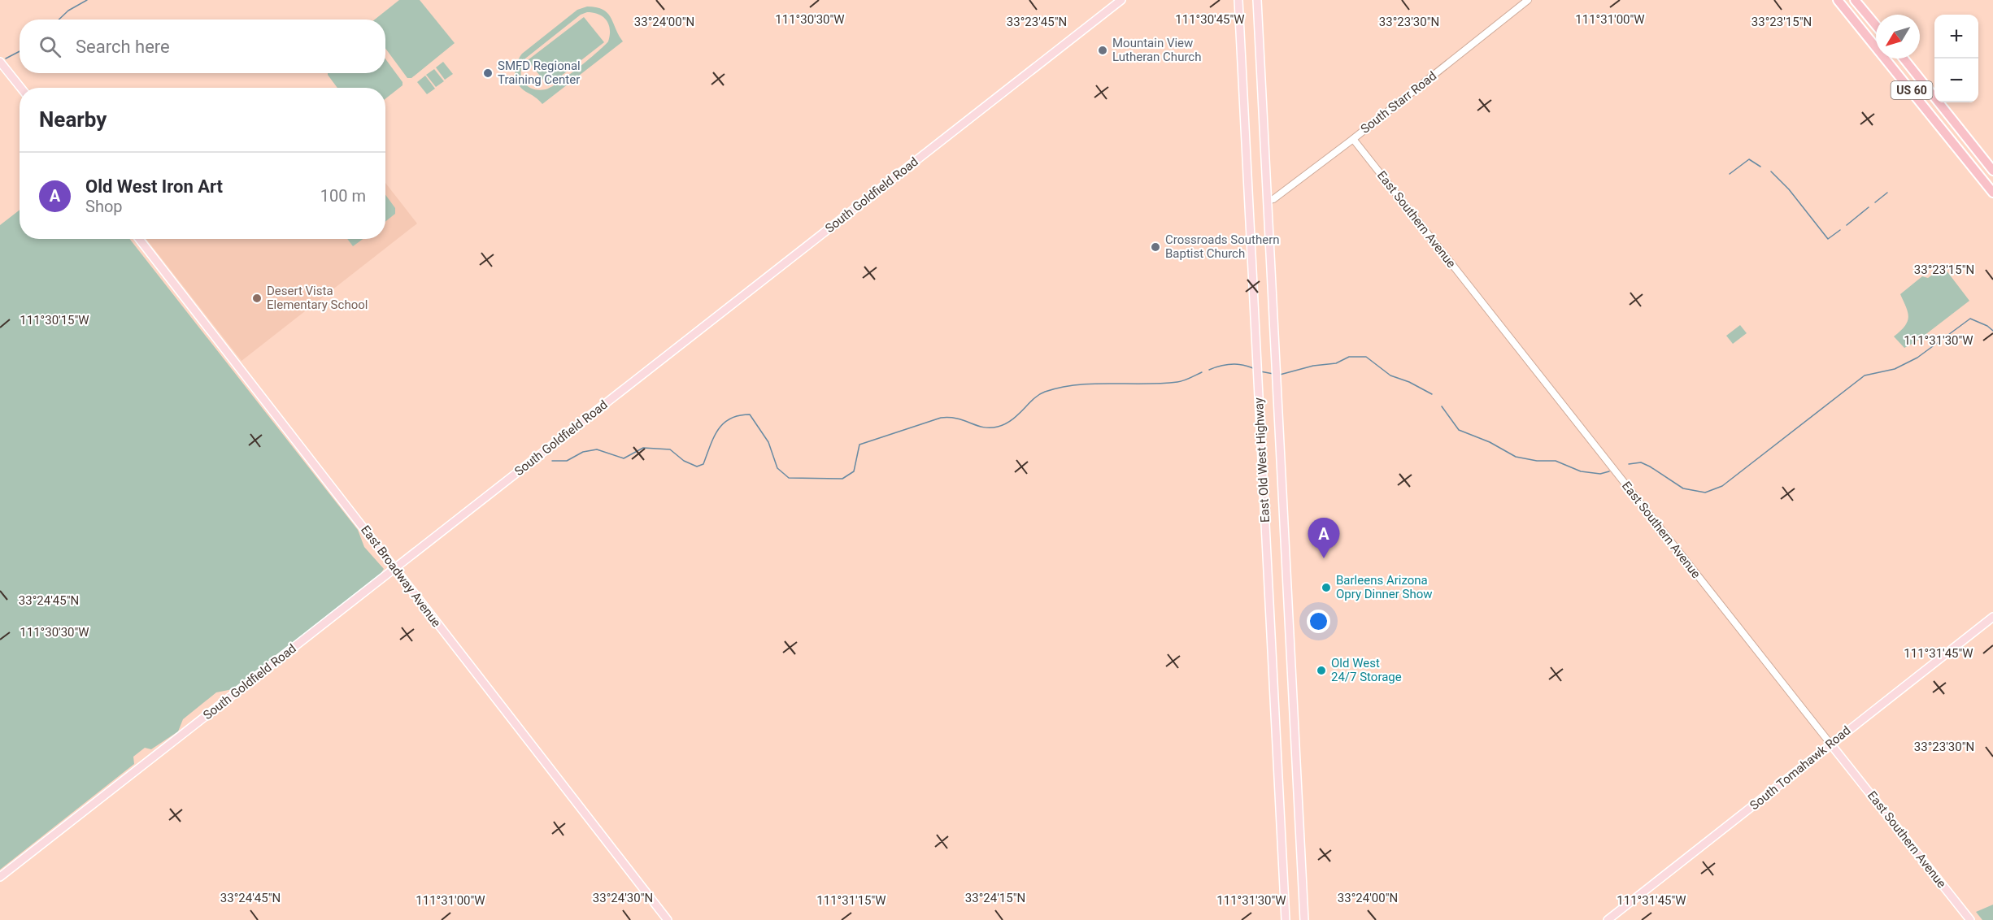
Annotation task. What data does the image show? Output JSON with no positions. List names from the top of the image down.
{
  "streets": {
    "highway": ["US 60"],
    "main road": [
      "South Goldfield Road",
      "East Southern Avenue",
      "East Old West Highway",
      "East Broadway Avenue",
      "South Tomahawk Road"
    ],
    "street": ["South Starr Road"]
  },
  "crossings": [
    ["South Starr Road", "East Southern Avenue"],
    ["South Starr Road", "East Old West Highway"],
    ["South Goldfield Road", "East Broadway Avenue"],
    ["East Southern Avenue", "South Tomahawk Road"]
  ],
  "places": [
    "Mountain View Lutheran Church",
    "SMFD Regional Training Center",
    "Crossroads Southern Baptist Church",
    "Desert Vista Elementary School",
    "Barleens Arizona Opry Dinner Show",
    "Old West 24/7 Storage"
  ],
  "north": "bottom left",
  "page": {
    "map_buttons": ["+", "−"],
    "search": "Search here",
    "heading": "Nearby",
    "list": [
      {
        "mark": "A",
        "name": "Old West Iron Art",
        "note": "Shop",
        "value": "100 m"
      }
    ],
    "pins": "A"
  },
  "coordinates": [
    "111°30'30\"W",
    "111°30'45\"W",
    "111°31'00\"W",
    "33°24'00\"N",
    "33°23'45\"N",
    "33°23'30\"N",
    "33°23'15\"N",
    "111°30'15\"W",
    "111°31'30\"W",
    "33°24'45\"N",
    "111°31'45\"W",
    "33°24'30\"N",
    "33°24'15\"N",
    "111°31'15\"W"
  ]
}
